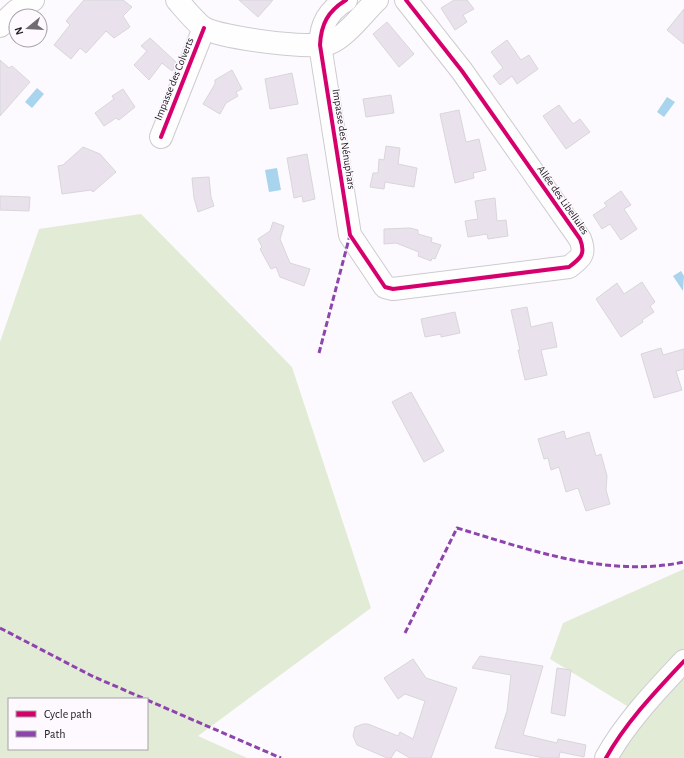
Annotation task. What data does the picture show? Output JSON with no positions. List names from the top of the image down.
{
  "streets": {
    "street": ["Impasse des Colverts", "Impasse des Nénuphars", "Allée des Libellules"]
  },
  "crossings": [
    ["Impasse des Nénuphars", "Allée des Libellules"]
  ],
  "legend": ["Cycle path", "Path"],
  "north": "left"
}
